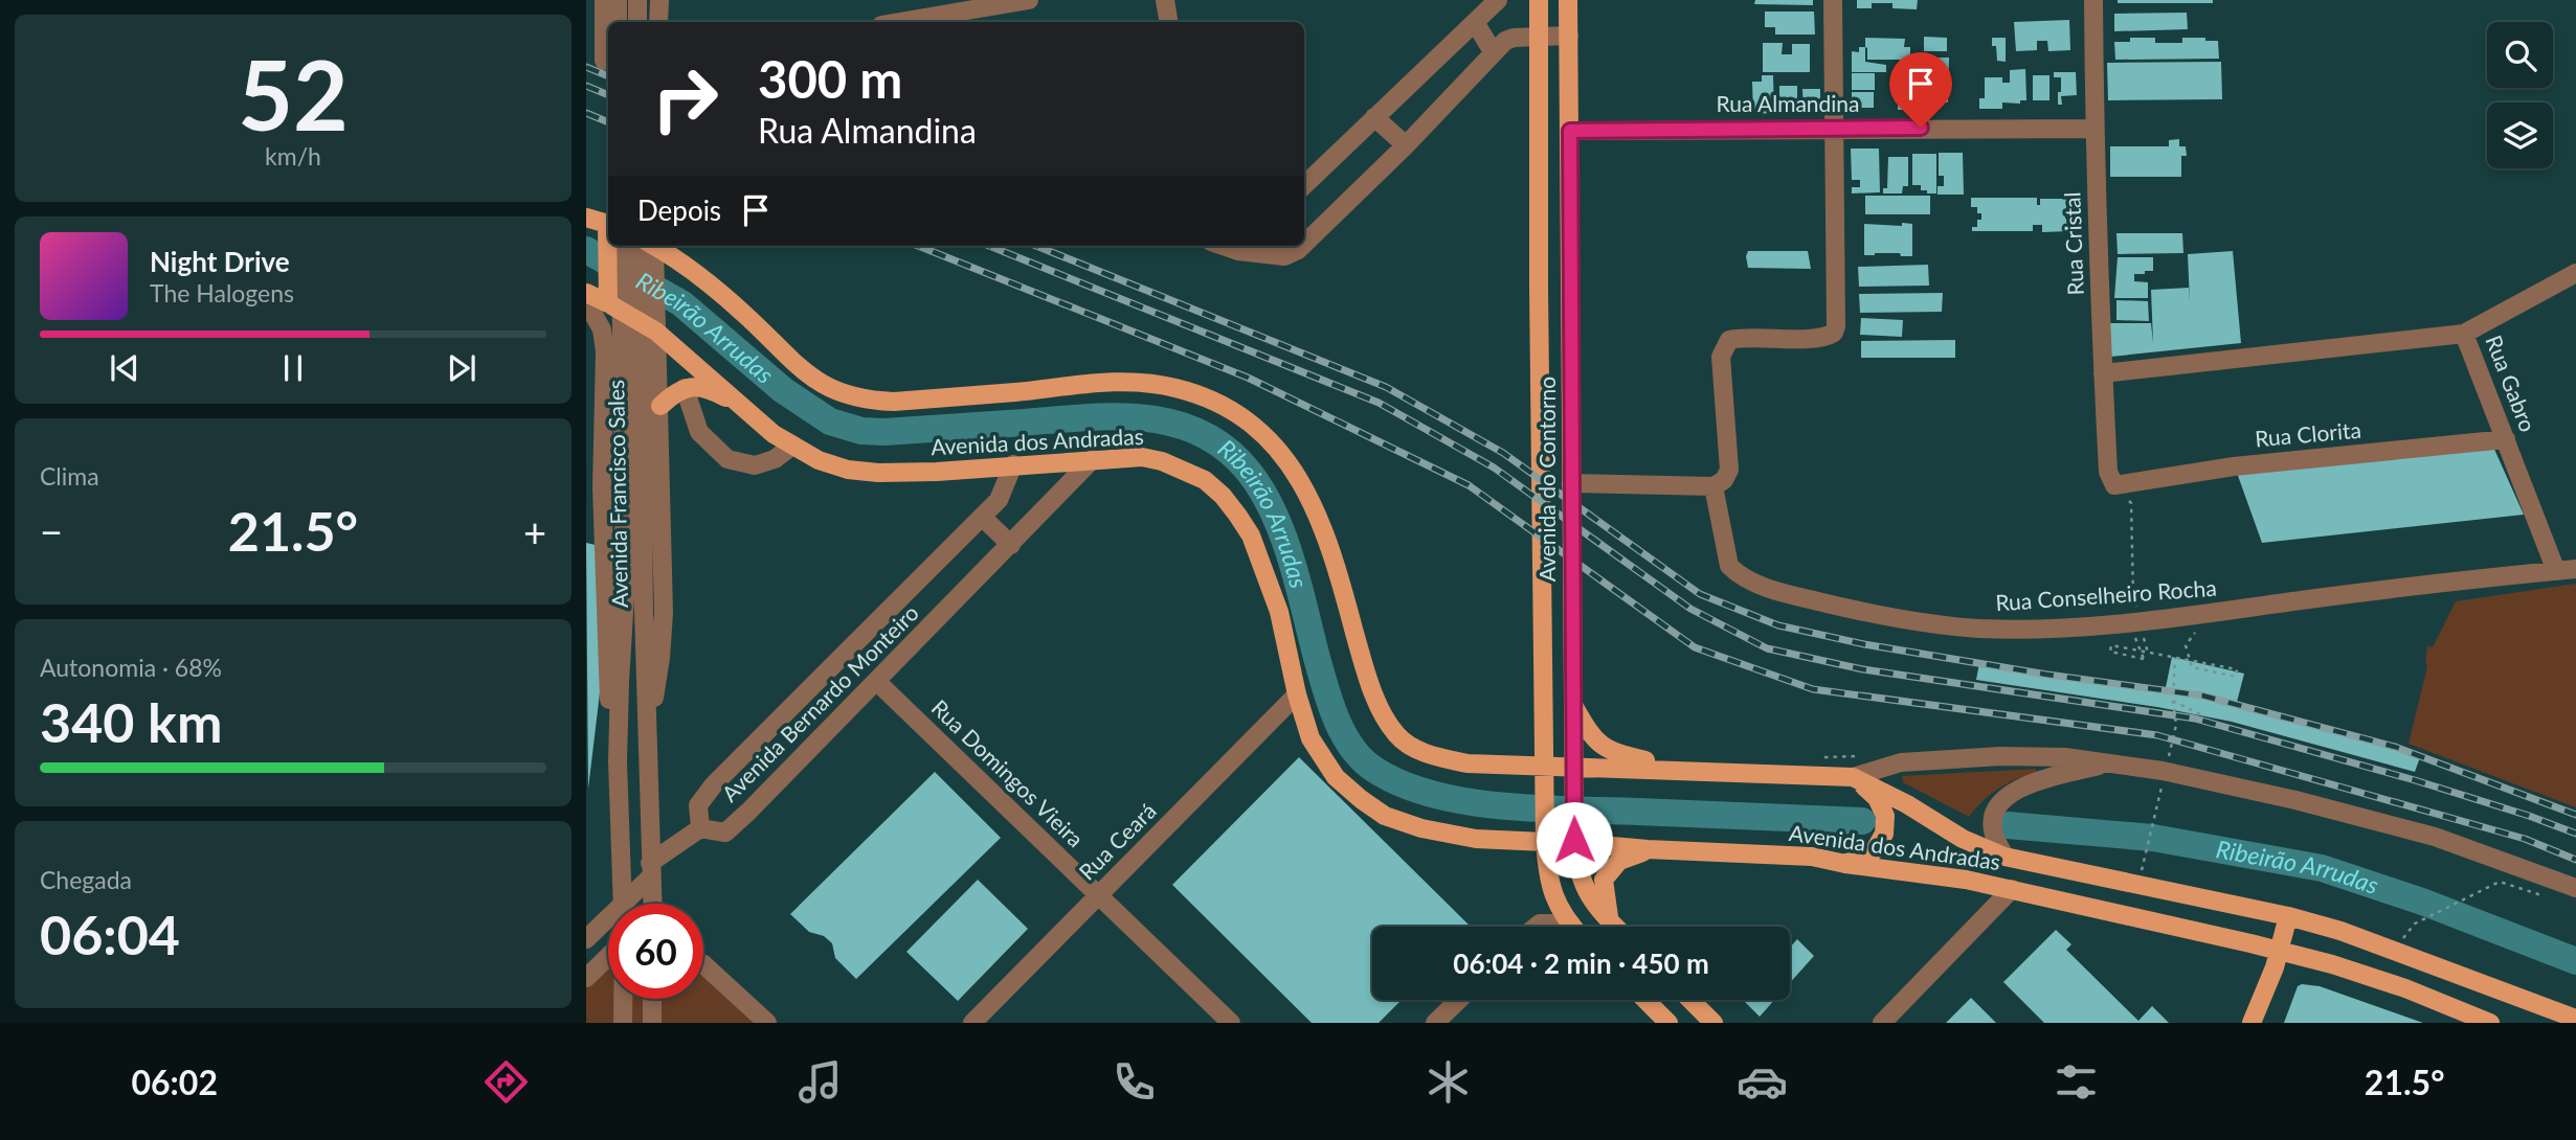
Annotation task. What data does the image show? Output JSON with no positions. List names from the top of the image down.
{
  "streets": {
    "main road": ["Avenida dos Andradas", "Avenida do Contorno"],
    "street": [
      "Rua Almandina",
      "Rua Cristal",
      "Rua Gabro",
      "Rua Clorita",
      "Avenida Francisco Sales",
      "Rua Conselheiro Rocha",
      "Avenida Bernardo Monteiro",
      "Rua Domingos Vieira",
      "Rua Ceará"
    ]
  },
  "crossings": [
    ["Rua Almandina", "Rua Cristal"],
    ["Rua Almandina", "Avenida do Contorno"],
    ["Rua Cristal", "Rua Clorita"],
    ["Rua Gabro", "Rua Clorita"],
    ["Rua Gabro", "Rua Conselheiro Rocha"],
    ["Avenida dos Andradas", "Avenida do Contorno"],
    ["Avenida dos Andradas", "Avenida Francisco Sales"],
    ["Avenida dos Andradas", "Avenida Bernardo Monteiro"],
    ["Avenida dos Andradas", "Rua Ceará"],
    ["Avenida Bernardo Monteiro", "Rua Domingos Vieira"],
    ["Rua Domingos Vieira", "Rua Ceará"]
  ],
  "water": ["Ribeirão Arrudas"],
  "page": {
    "tile": [
      ["52", "km/h"],
      "Clima",
      ["Autonomia · 68%", "340 km"],
      ["Chegada", "06:04"]
    ],
    "turn": ["300 m", "Rua Almandina"],
    "then": "Depois",
    "song": ["Night Drive", "The Halogens"],
    "heat": ["−", "21.5°", "+"],
    "limit": "60",
    "trip": "06:04 · 2 min · 450 m",
    "tabs": ["06:02", "21.5°"]
  }
}
